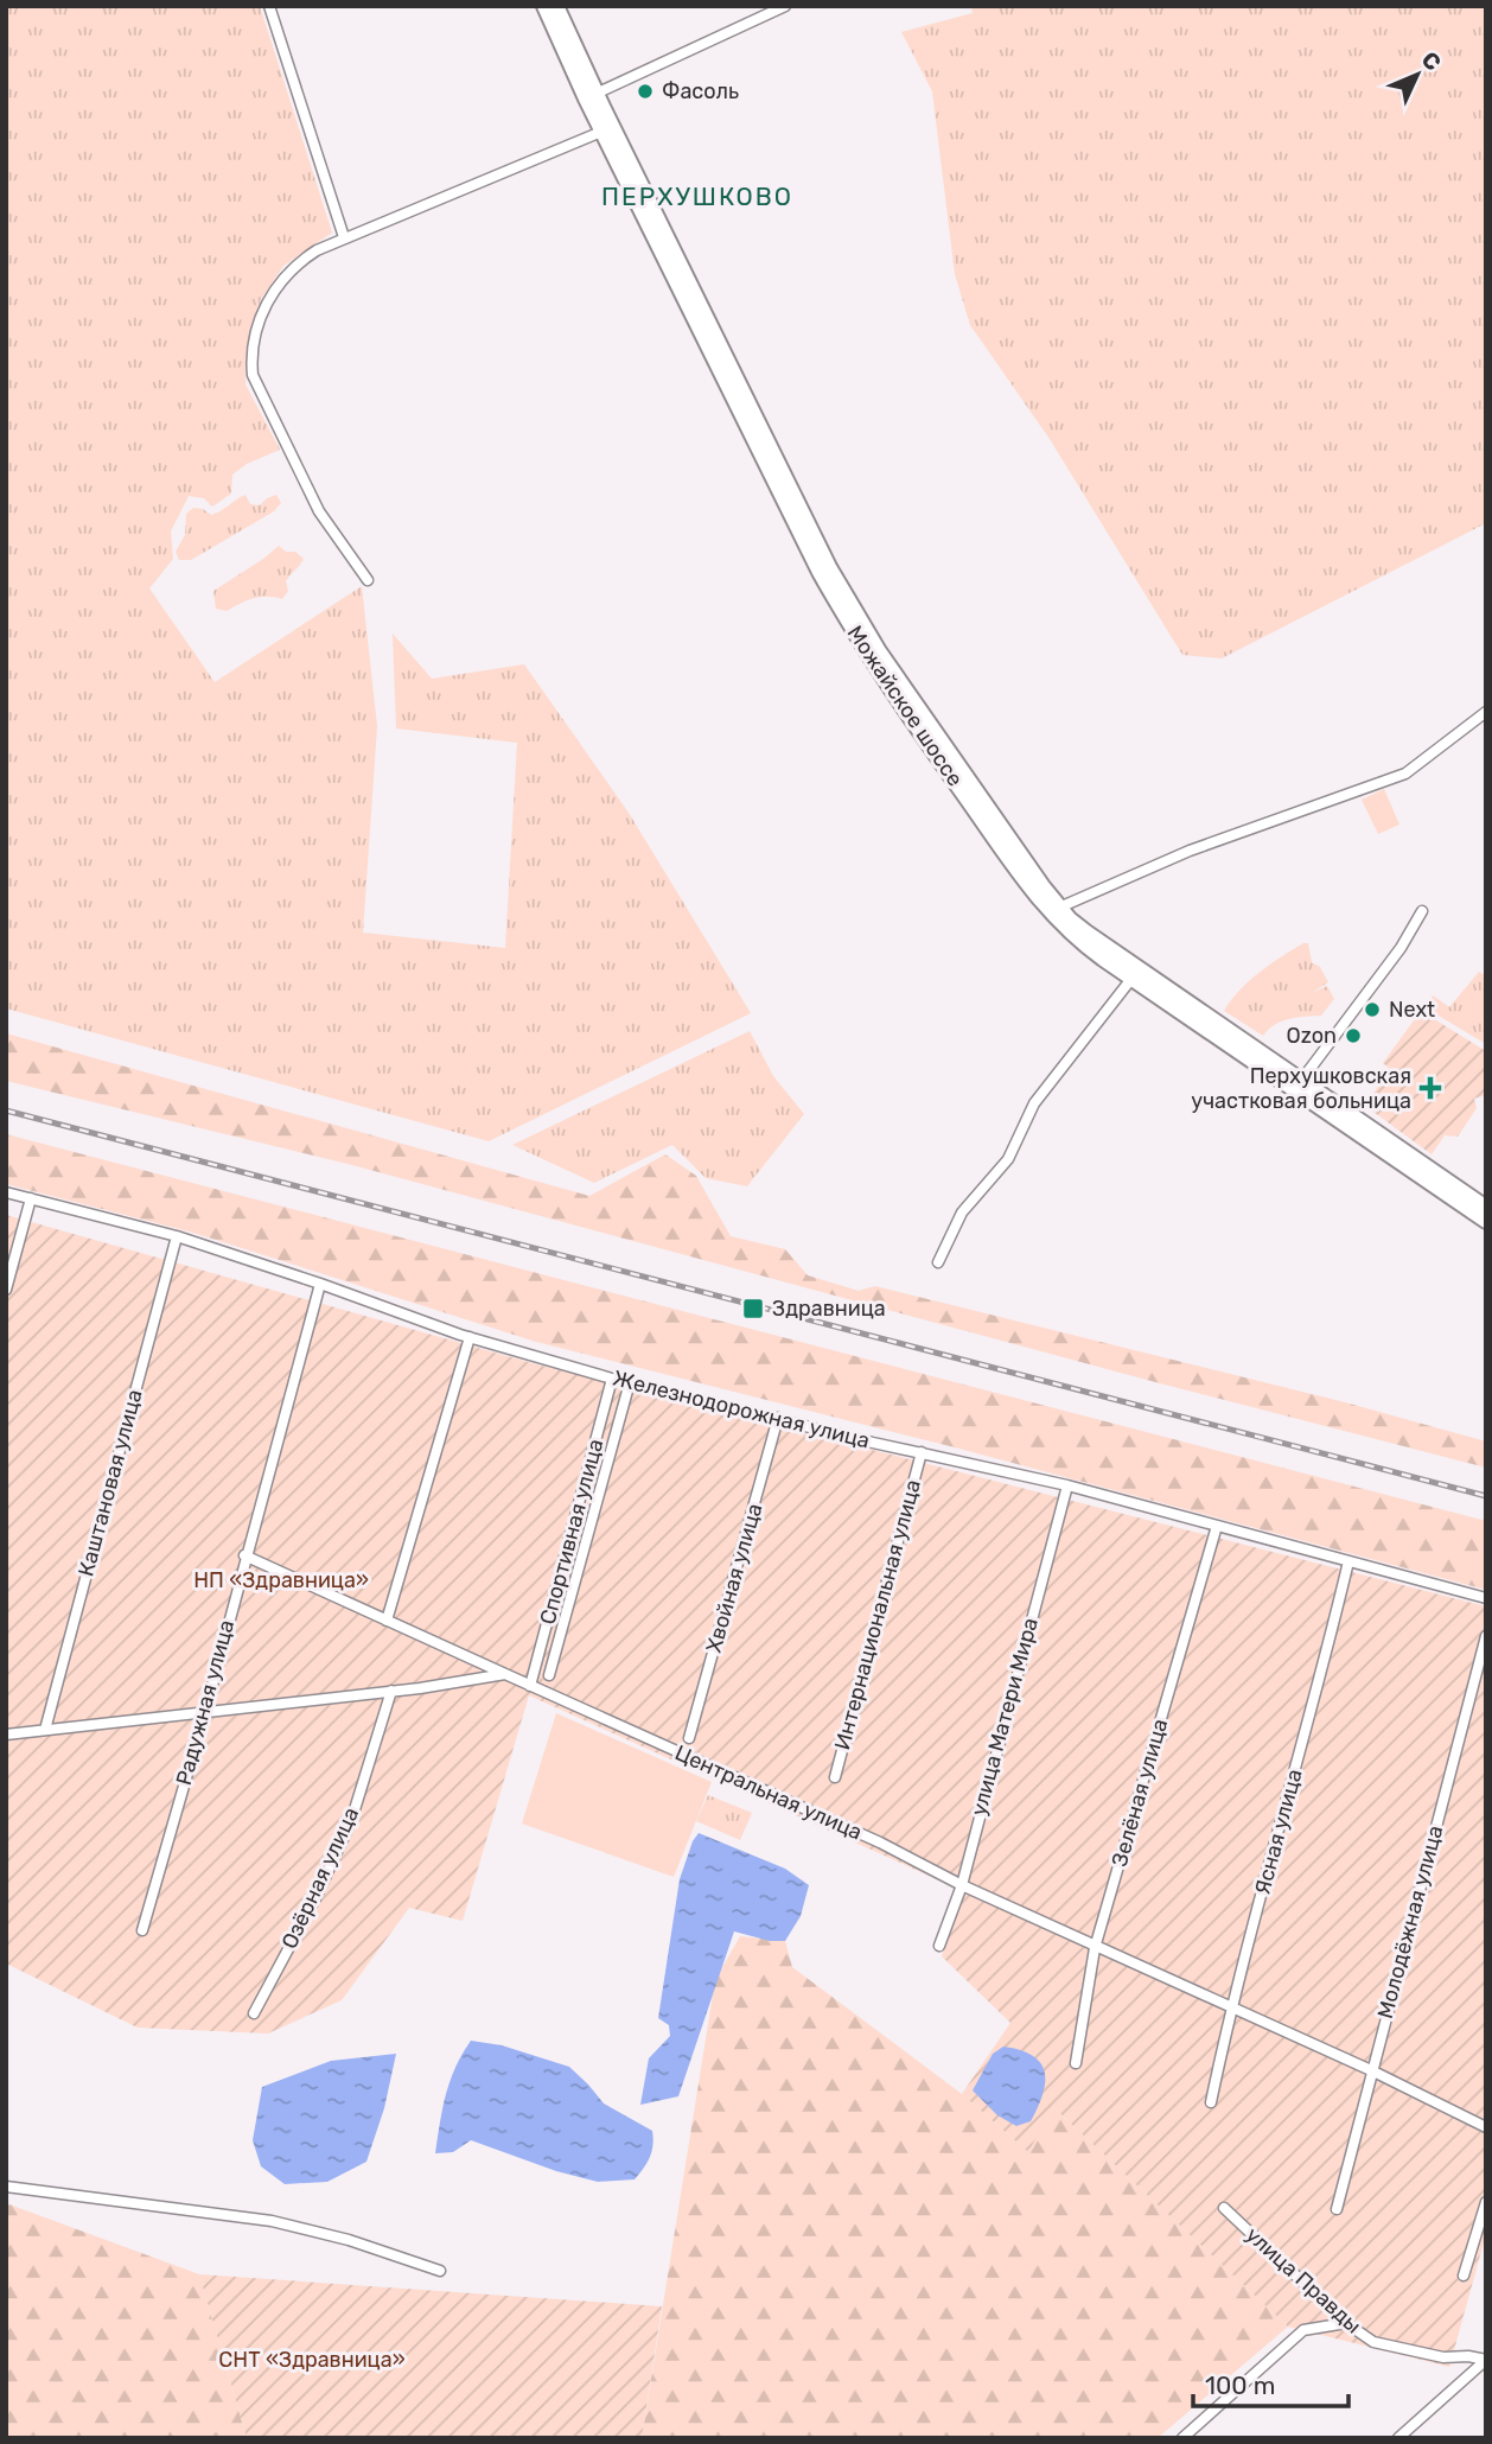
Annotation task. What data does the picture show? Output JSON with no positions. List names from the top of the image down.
{
  "streets": {
    "main road": ["Можайское шоссе"],
    "street": [
      "Железнодорожная улица",
      "Каштановая улица",
      "Спортивная улица",
      "Хвойная улица",
      "Интернациональная улица",
      "Радужная улица",
      "улица Матери Мира",
      "Центральная улица",
      "Зелёная улица",
      "Ясная улица",
      "Озёрная улица",
      "Молодёжная улица",
      "улица Правды"
    ]
  },
  "crossings": [
    ["Железнодорожная улица", "Каштановая улица"],
    ["Железнодорожная улица", "Спортивная улица"],
    ["Железнодорожная улица", "Хвойная улица"],
    ["Железнодорожная улица", "Интернациональная улица"],
    ["Железнодорожная улица", "Радужная улица"],
    ["Железнодорожная улица", "улица Матери Мира"],
    ["Железнодорожная улица", "Зелёная улица"],
    ["Железнодорожная улица", "Ясная улица"],
    ["Спортивная улица", "Центральная улица"],
    ["Радужная улица", "Центральная улица"],
    ["улица Матери Мира", "Центральная улица"],
    ["Центральная улица", "Зелёная улица"],
    ["Центральная улица", "Ясная улица"],
    ["Центральная улица", "Молодёжная улица"]
  ],
  "districts": ["ПЕРХУШКОВО"],
  "parks": ["НП «Здравница»", "СНТ «Здравница»"],
  "places": {
    "other": ["Фасоль", "Next", "Ozon"],
    "health": ["Перхушковская участковая больница"],
    "transit": ["Здравница"]
  },
  "scale_bar": "100 m",
  "north": "top right"
}
